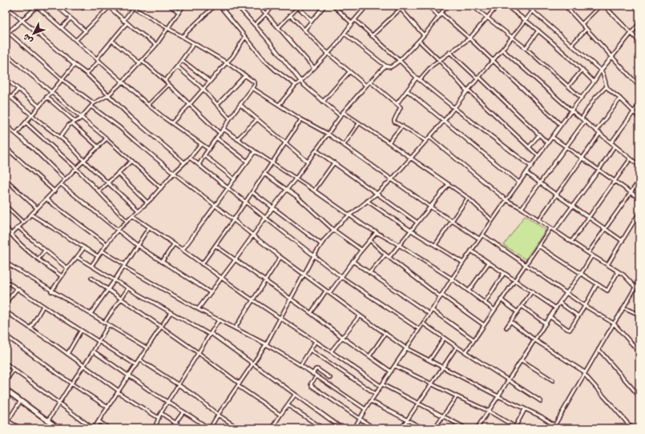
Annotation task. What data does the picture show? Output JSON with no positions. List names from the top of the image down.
{
  "north": "bottom left"
}
